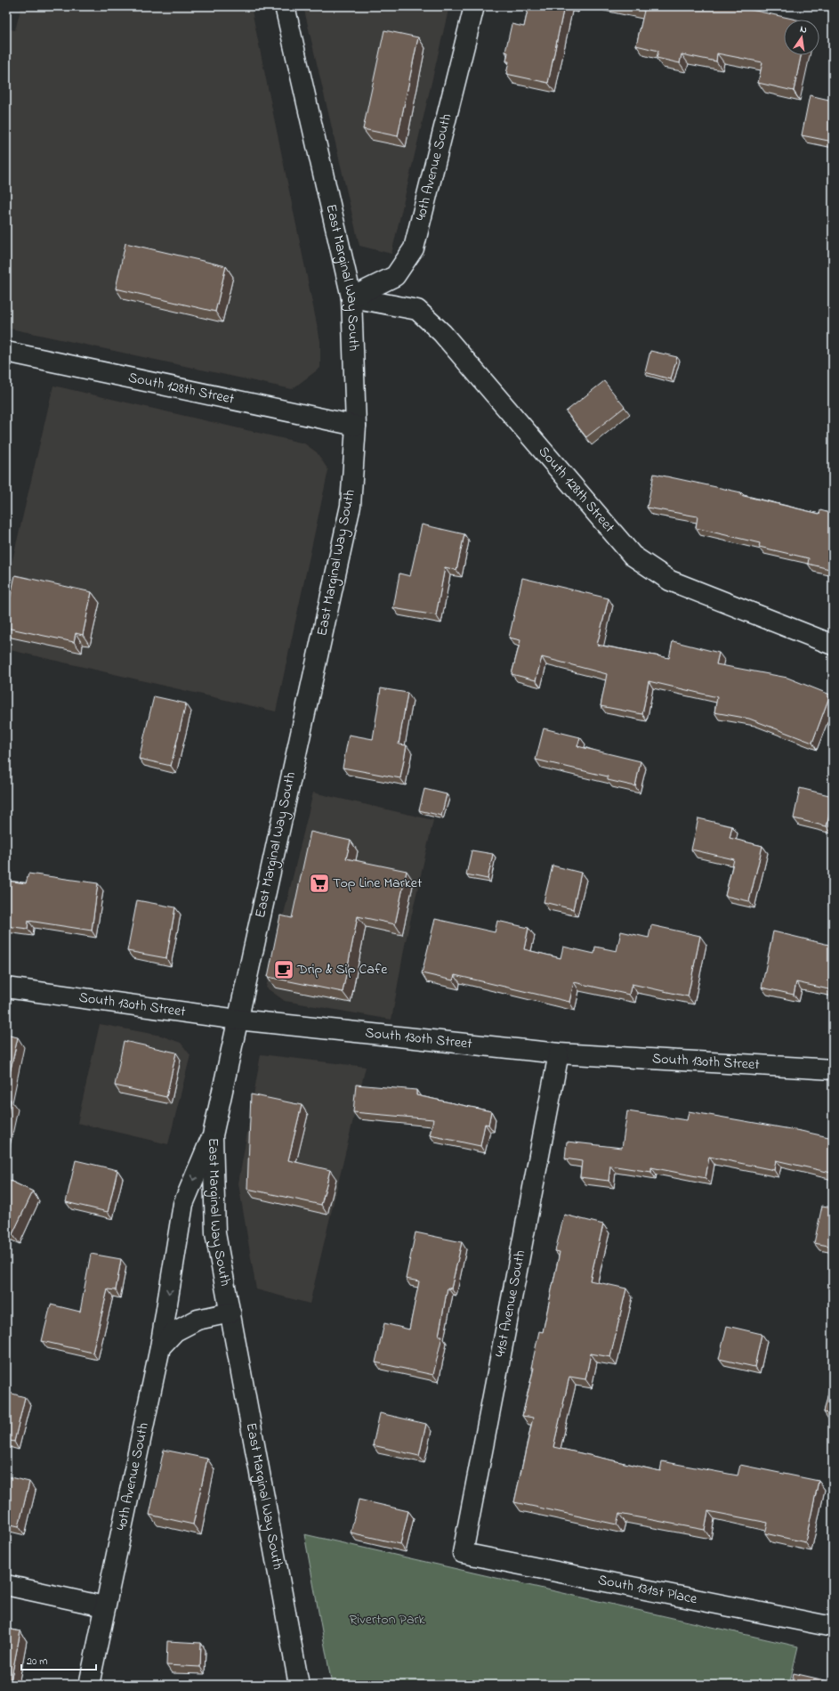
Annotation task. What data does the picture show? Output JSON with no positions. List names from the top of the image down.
{
  "streets": {
    "street": [
      "40th Avenue South",
      "East Marginal Way South",
      "South 128th Street",
      "South 130th Street",
      "41st Avenue South",
      "South 131st Place"
    ]
  },
  "crossings": [
    ["40th Avenue South", "East Marginal Way South"],
    ["40th Avenue South", "South 128th Street"],
    ["East Marginal Way South", "South 128th Street"],
    ["East Marginal Way South", "South 130th Street"],
    ["South 130th Street", "41st Avenue South"],
    ["41st Avenue South", "South 131st Place"]
  ],
  "parks": ["Riverton Park"],
  "places": {
    "supermarket": ["Top Line Market"],
    "cafe": ["Drip & Sip Cafe"]
  },
  "scale_bar": "20 m",
  "north": "top"
}
